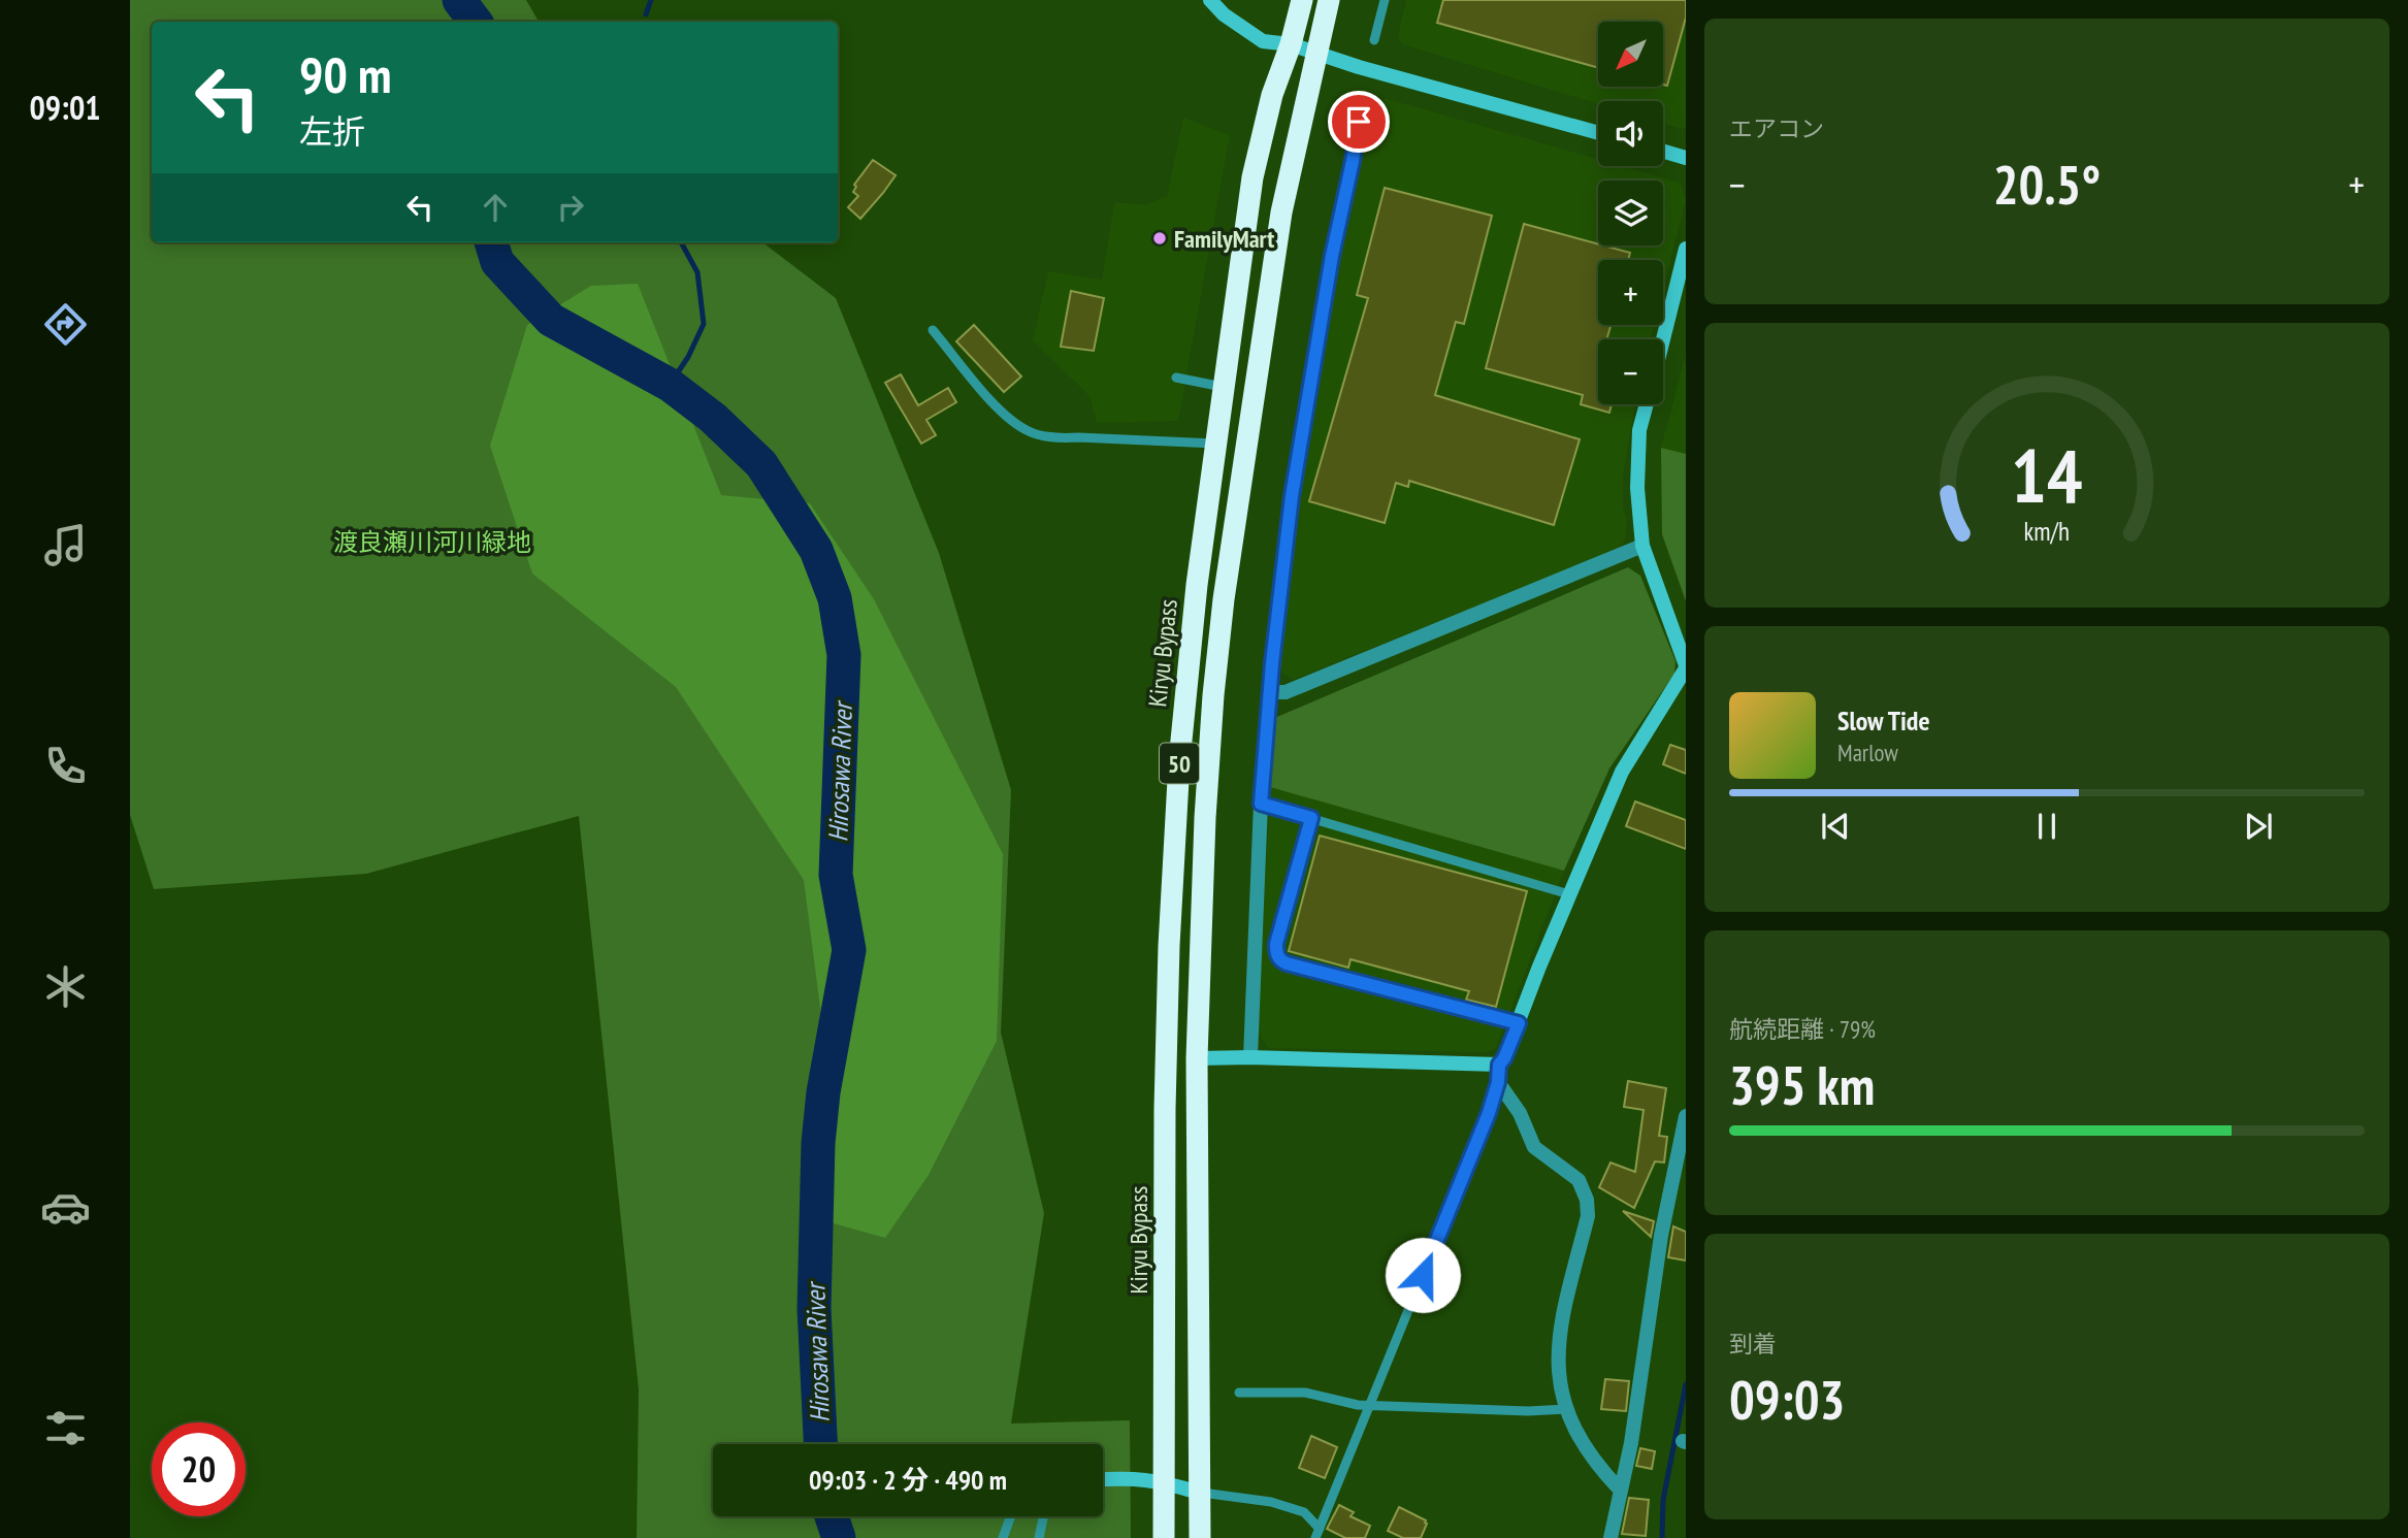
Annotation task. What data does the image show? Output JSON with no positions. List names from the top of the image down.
{
  "streets": {
    "highway": ["Kiryu Bypass", "50"]
  },
  "water": ["Hirosawa River"],
  "parks": ["渡良瀬川河川緑地"],
  "places": ["FamilyMart"],
  "north": "bottom left",
  "page": {
    "tabs": "09:01",
    "tile": [
      "エアコン",
      ["航続距離 · 79%", "395 km"],
      ["到着", "09:03"]
    ],
    "map_buttons": ["+", "−"],
    "turn": ["90 m", "左折"],
    "heat": ["−", "20.5°", "+"],
    "song": ["Slow Tide", "Marlow"],
    "limit": "20",
    "trip": "09:03 · 2 分 · 490 m",
    "gauge": ["14", "km/h"]
  }
}
